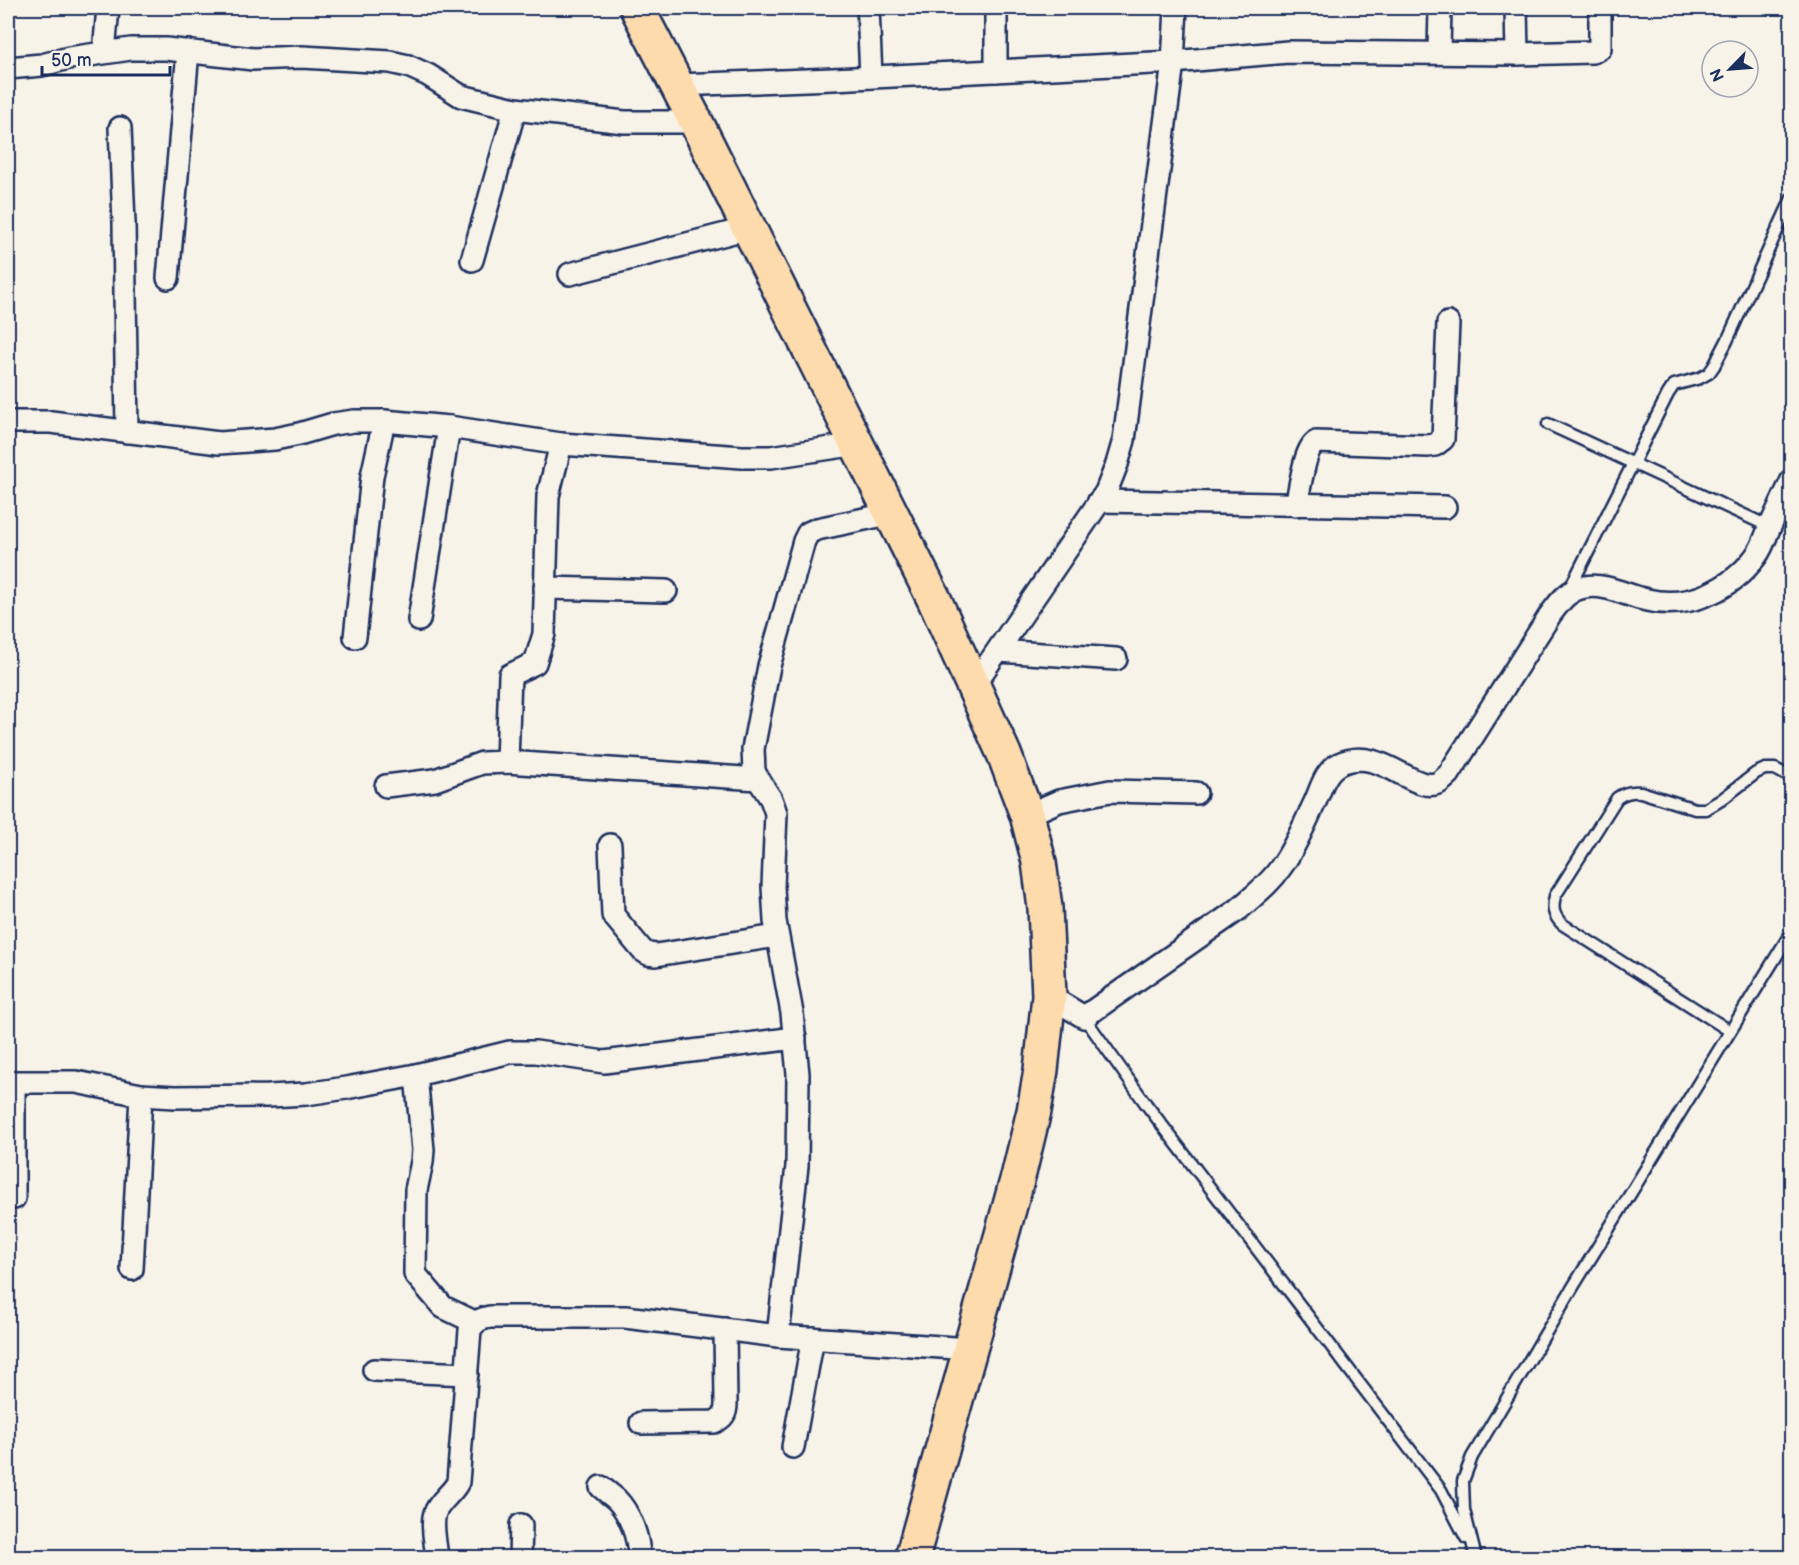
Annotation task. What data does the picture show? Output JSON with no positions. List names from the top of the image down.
{
  "scale_bar": "50 m",
  "north": "bottom left"
}
